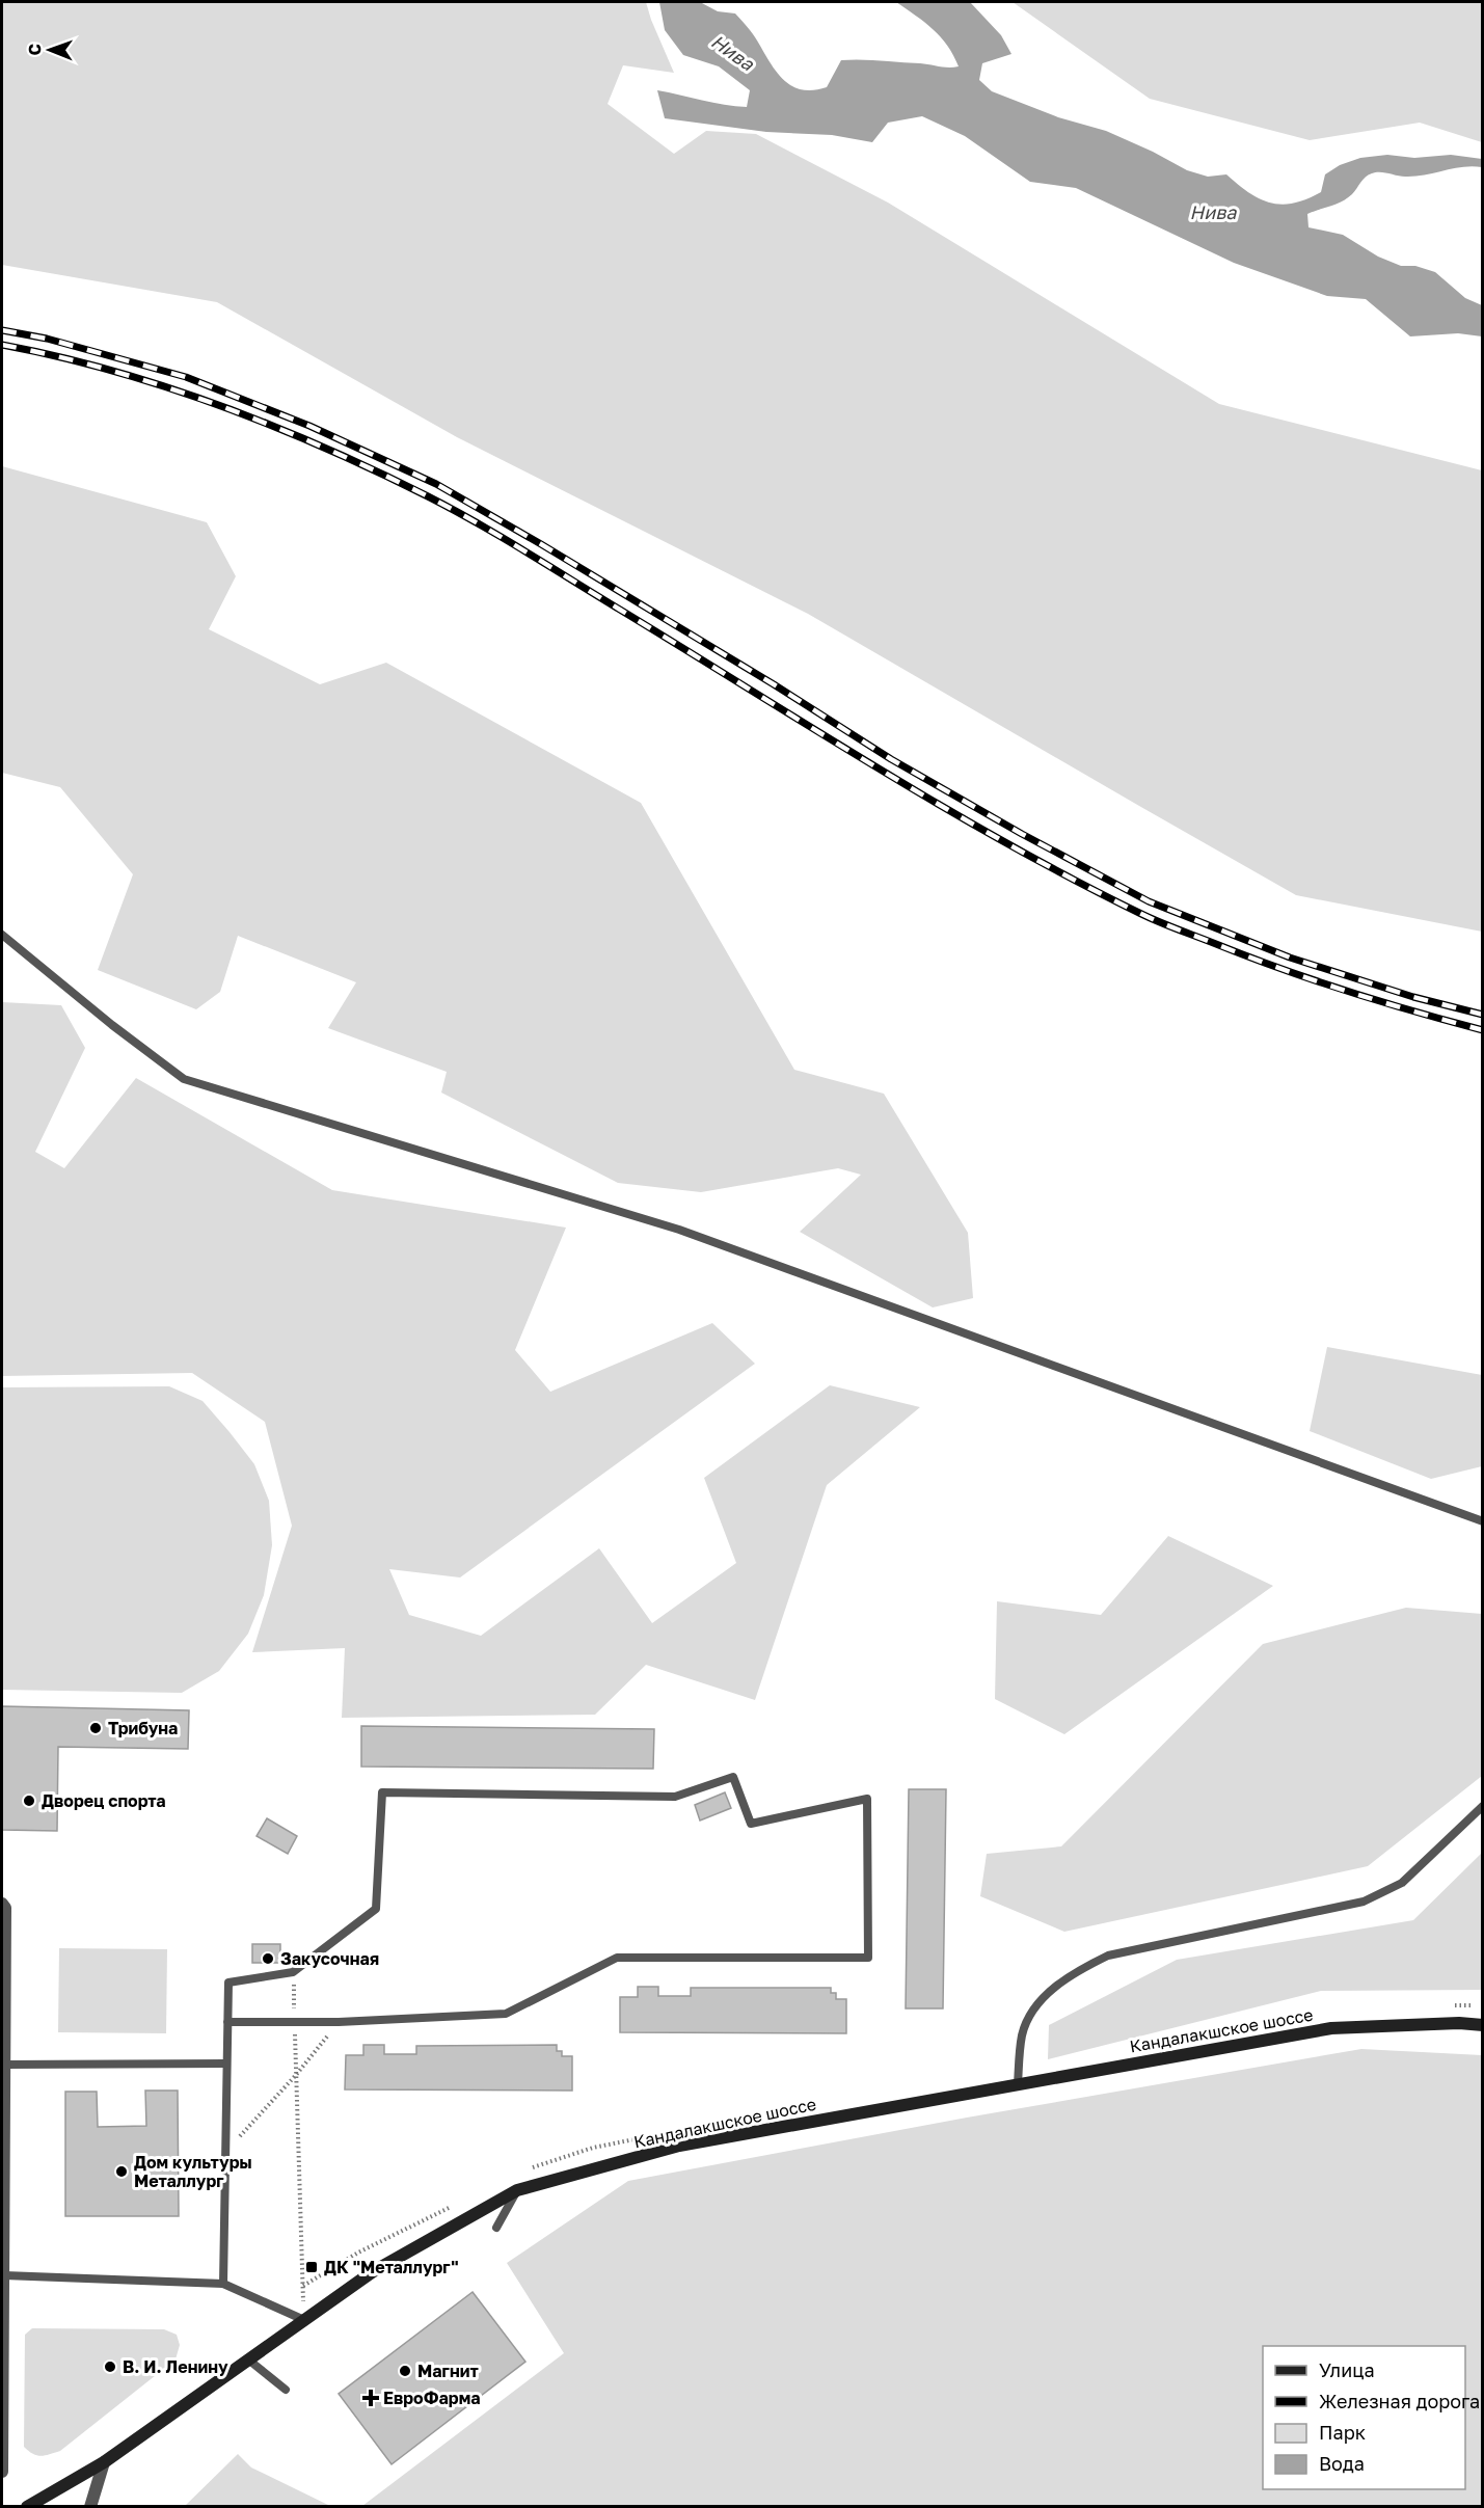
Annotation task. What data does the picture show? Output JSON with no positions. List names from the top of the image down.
{
  "streets": {
    "main road": ["Кандалакшское шоссе"]
  },
  "water": ["Нива"],
  "places": {
    "other": [
      "Трибуна",
      "Дворец спорта",
      "Закусочная",
      "Дом культуры Металлург",
      "В. И. Ленину",
      "Магнит"
    ],
    "transit": ["ДК \"Металлург\""],
    "health": ["ЕвроФарма"]
  },
  "legend": [
    "Улица",
    "Железная дорога",
    "Парк",
    "Вода"
  ],
  "north": "left"
}
